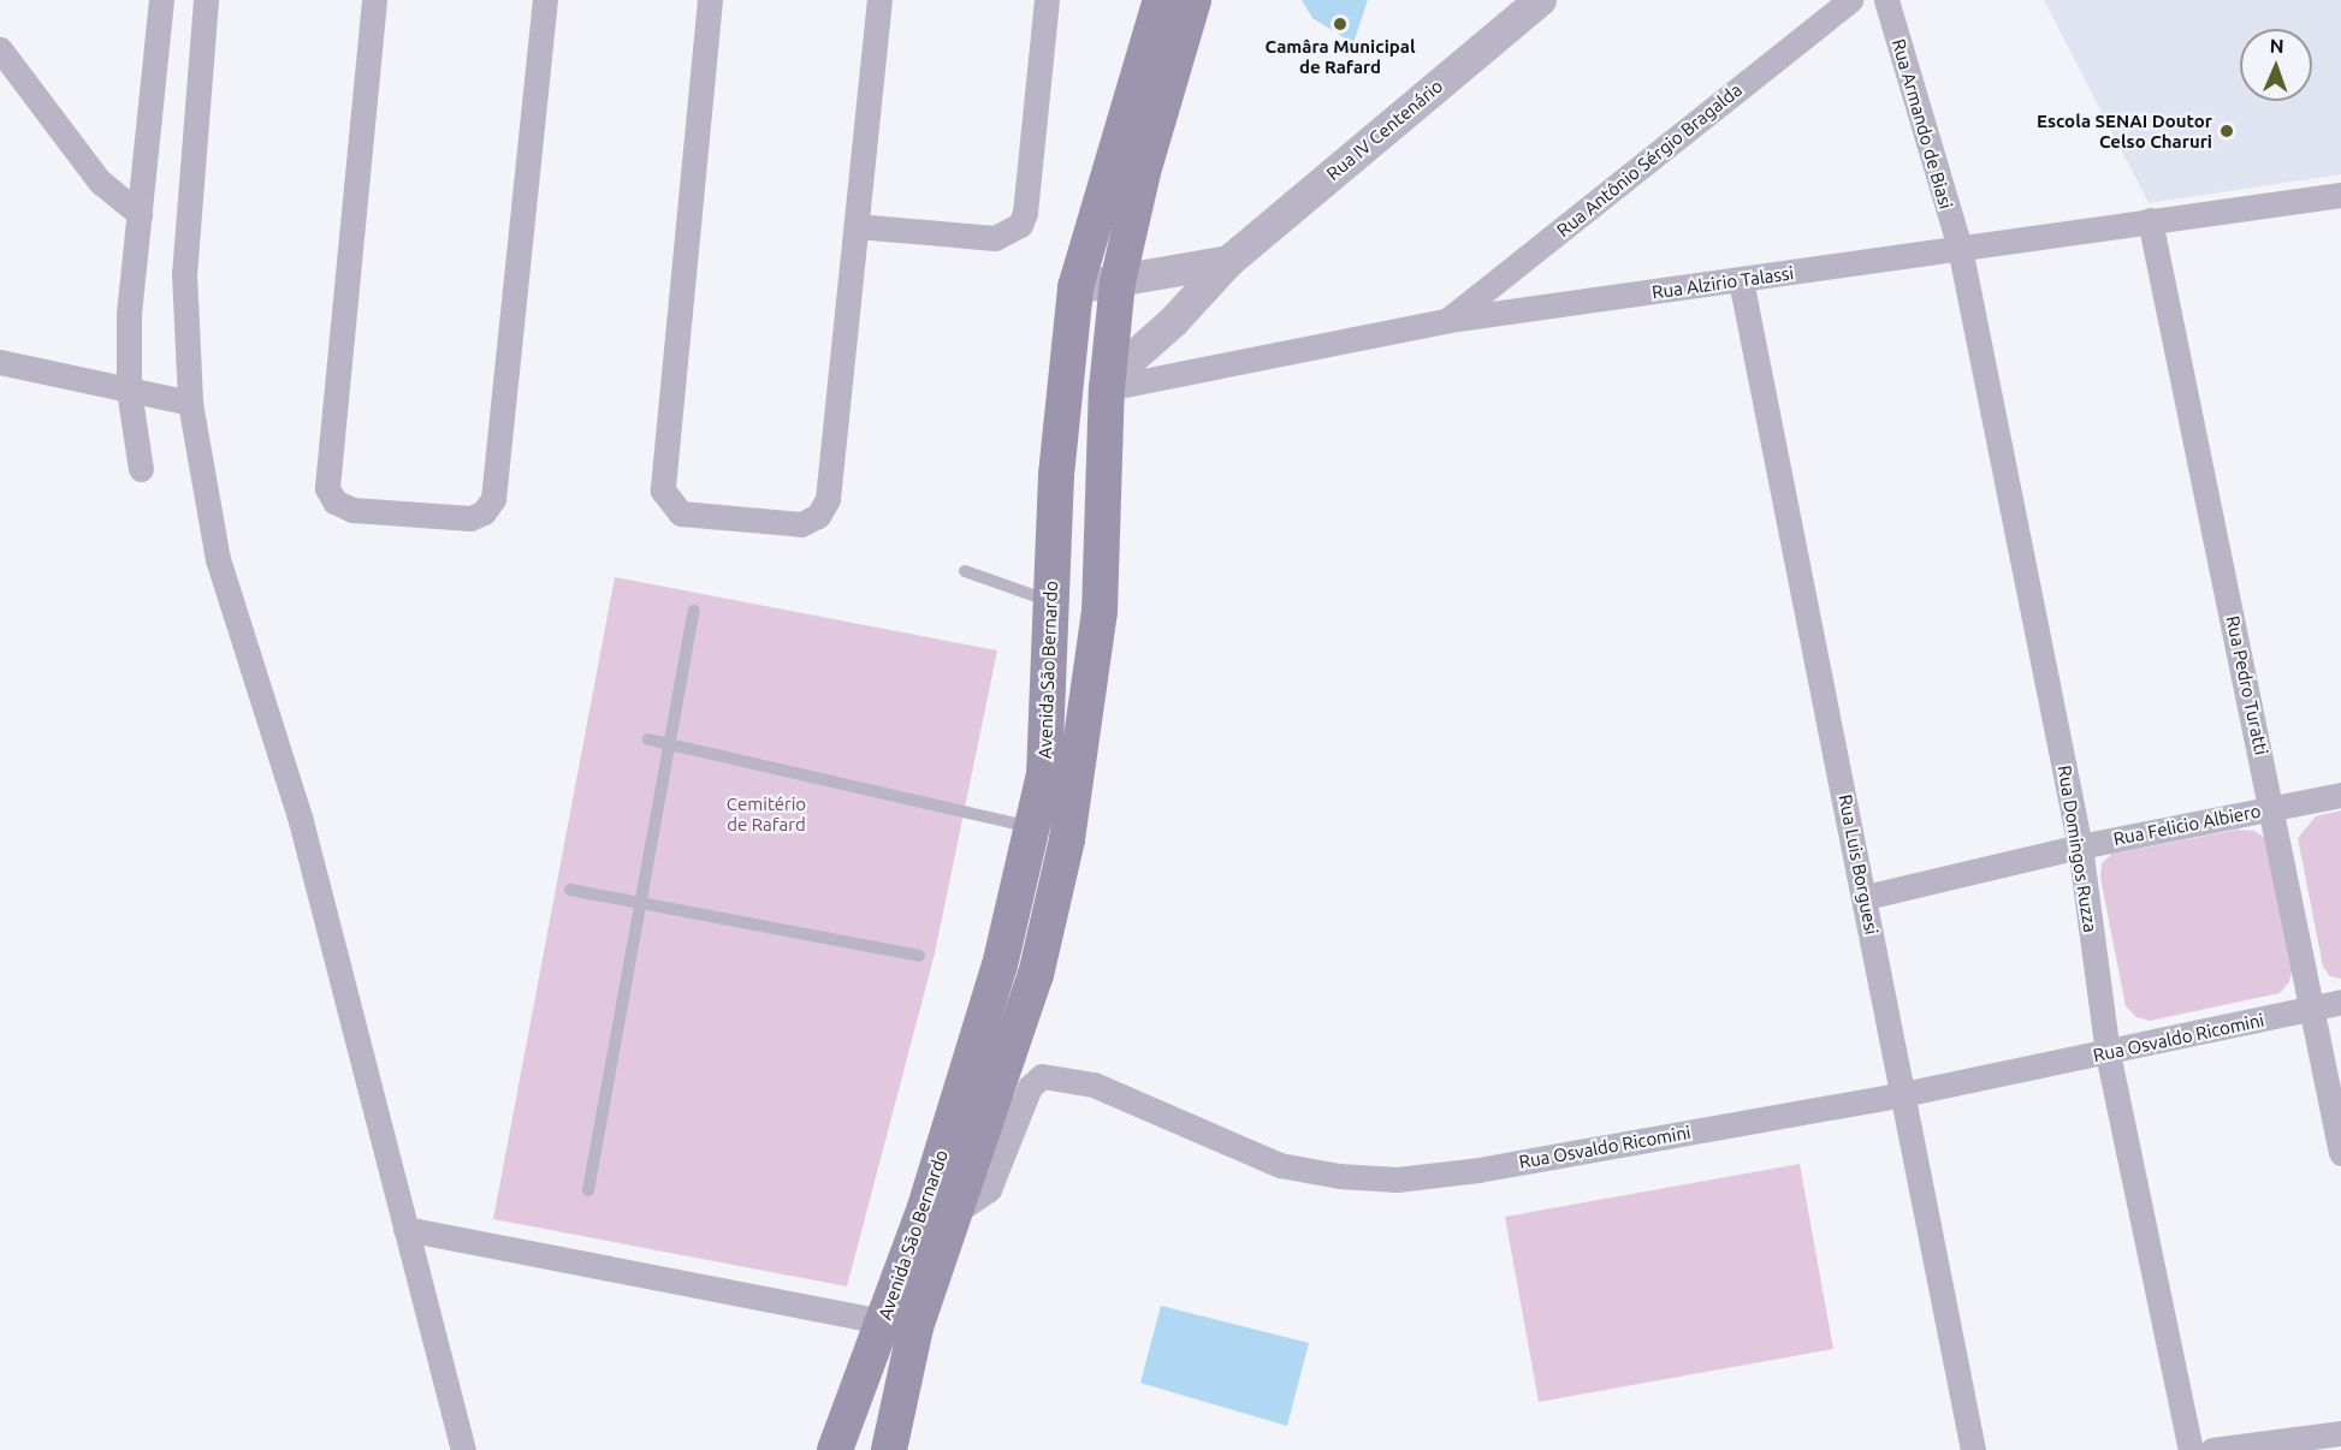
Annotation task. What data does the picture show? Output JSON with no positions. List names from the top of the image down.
{
  "streets": {
    "main road": ["Avenida São Bernardo"],
    "street": [
      "Rua Armando de Biasi",
      "Rua IV Centenário",
      "Rua Antônio Sérgio Bragalda",
      "Rua Alzirio Talassi",
      "Rua Pedro Turatti",
      "Rua Felicio Albiero",
      "Rua Domingos Ruzza",
      "Rua Luis Borguesi",
      "Rua Osvaldo Ricomini"
    ]
  },
  "crossings": [
    ["Rua Armando de Biasi", "Rua Alzirio Talassi"],
    ["Rua Armando de Biasi", "Rua Domingos Ruzza"],
    ["Rua IV Centenário", "Rua Alzirio Talassi"],
    ["Rua IV Centenário", "Avenida São Bernardo"],
    ["Rua Antônio Sérgio Bragalda", "Rua Alzirio Talassi"],
    ["Rua Alzirio Talassi", "Avenida São Bernardo"],
    ["Rua Alzirio Talassi", "Rua Pedro Turatti"],
    ["Rua Alzirio Talassi", "Rua Domingos Ruzza"],
    ["Rua Alzirio Talassi", "Rua Luis Borguesi"],
    ["Avenida São Bernardo", "Rua Osvaldo Ricomini"],
    ["Rua Pedro Turatti", "Rua Felicio Albiero"],
    ["Rua Pedro Turatti", "Rua Osvaldo Ricomini"],
    ["Rua Felicio Albiero", "Rua Domingos Ruzza"],
    ["Rua Felicio Albiero", "Rua Luis Borguesi"],
    ["Rua Domingos Ruzza", "Rua Osvaldo Ricomini"],
    ["Rua Luis Borguesi", "Rua Osvaldo Ricomini"]
  ],
  "parks": ["Cemitério de Rafard"],
  "places": ["Camâra Municipal de Rafard", "Escola SENAI Doutor Celso Charuri"],
  "north": "top"
}
